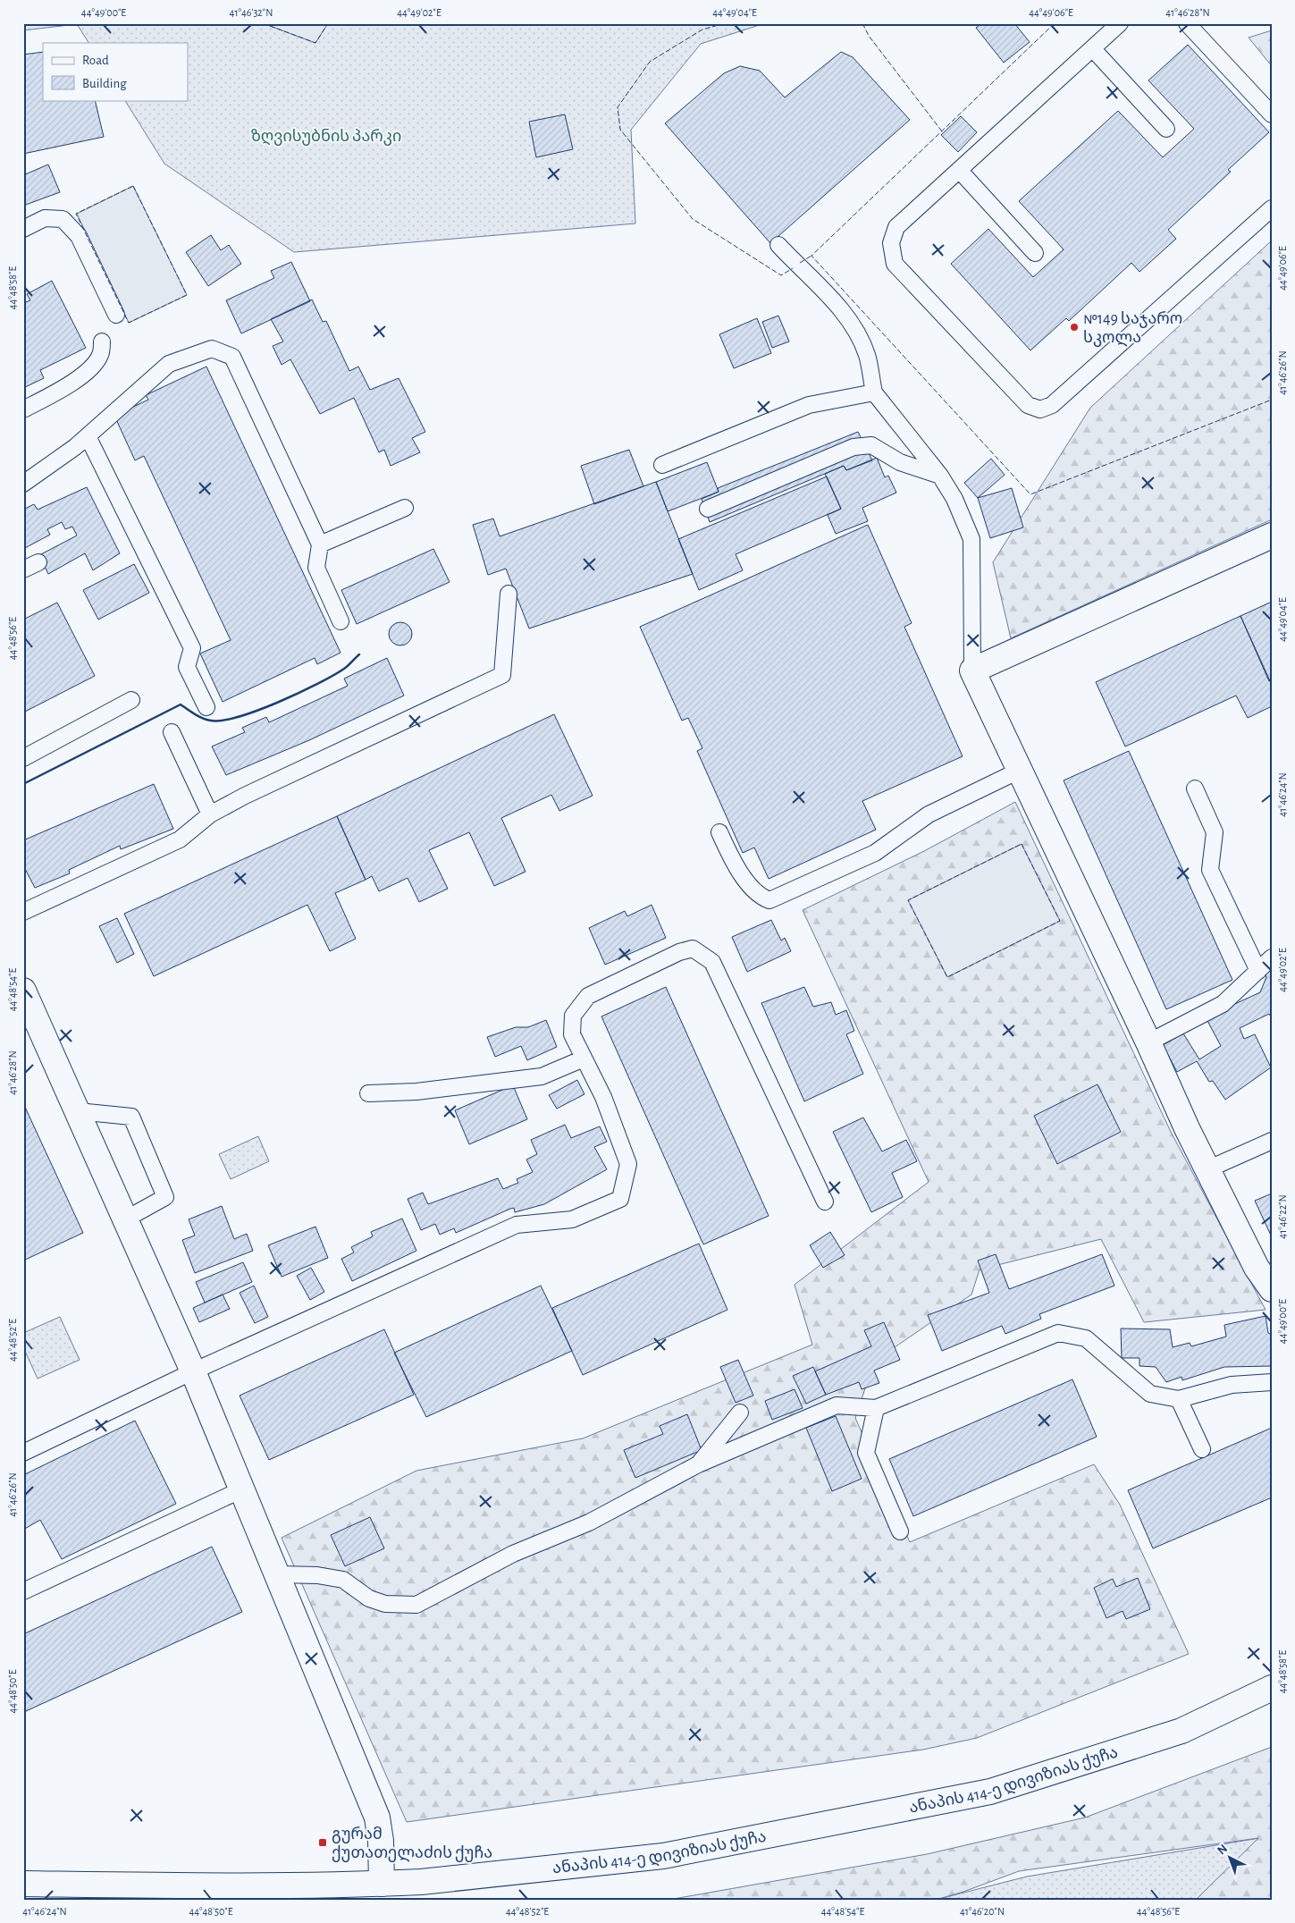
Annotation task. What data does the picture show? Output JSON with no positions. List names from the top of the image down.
{
  "streets": {
    "street": ["ანაპის 414-ე დივიზიას ქუჩა"]
  },
  "parks": ["ზღვისუბნის პარკი"],
  "places": {
    "other": ["№149 საჯარო სკოლა"],
    "transit": ["გურამ ქუთათელაძის ქუჩა"]
  },
  "legend": ["Road", "Building"],
  "north": "top left",
  "coordinates": [
    "44°49'00\"E",
    "41°46'32\"N",
    "44°49'02\"E",
    "44°49'04\"E",
    "44°49'06\"E",
    "41°46'28\"N",
    "44°48'58\"E",
    "41°46'26\"N",
    "44°48'56\"E",
    "41°46'24\"N",
    "44°48'54\"E",
    "41°46'22\"N",
    "44°48'52\"E",
    "44°48'50\"E",
    "41°46'20\"N"
  ]
}
